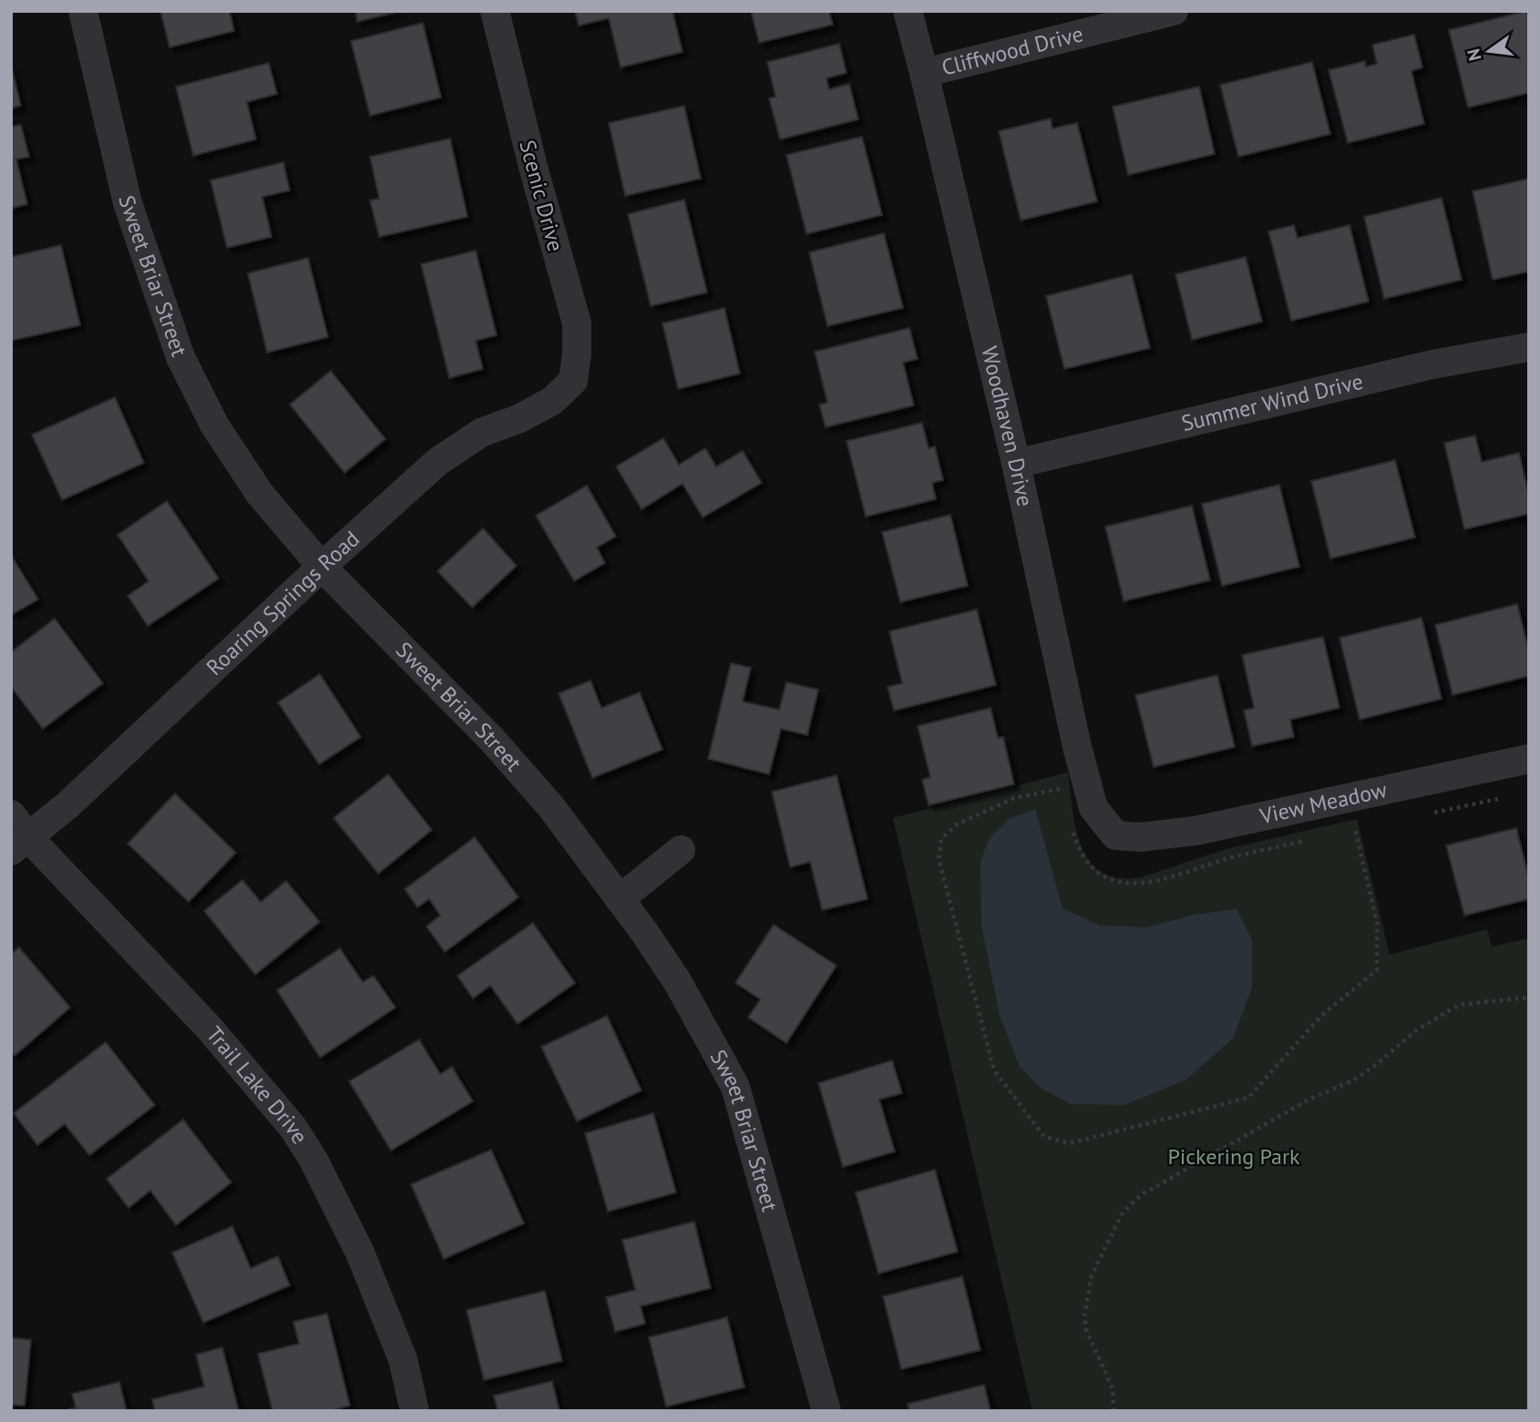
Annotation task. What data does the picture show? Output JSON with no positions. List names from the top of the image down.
{
  "streets": {
    "street": [
      "Cliffwood Drive",
      "Scenic Drive",
      "Sweet Briar Street",
      "Summer Wind Drive",
      "Woodhaven Drive",
      "Roaring Springs Road",
      "View Meadow",
      "Trail Lake Drive"
    ]
  },
  "crossings": [
    ["Cliffwood Drive", "Woodhaven Drive"],
    ["Scenic Drive", "Roaring Springs Road"],
    ["Sweet Briar Street", "Roaring Springs Road"],
    ["Summer Wind Drive", "Woodhaven Drive"],
    ["Woodhaven Drive", "View Meadow"],
    ["Roaring Springs Road", "Trail Lake Drive"]
  ],
  "parks": ["Pickering Park"],
  "north": "left"
}
